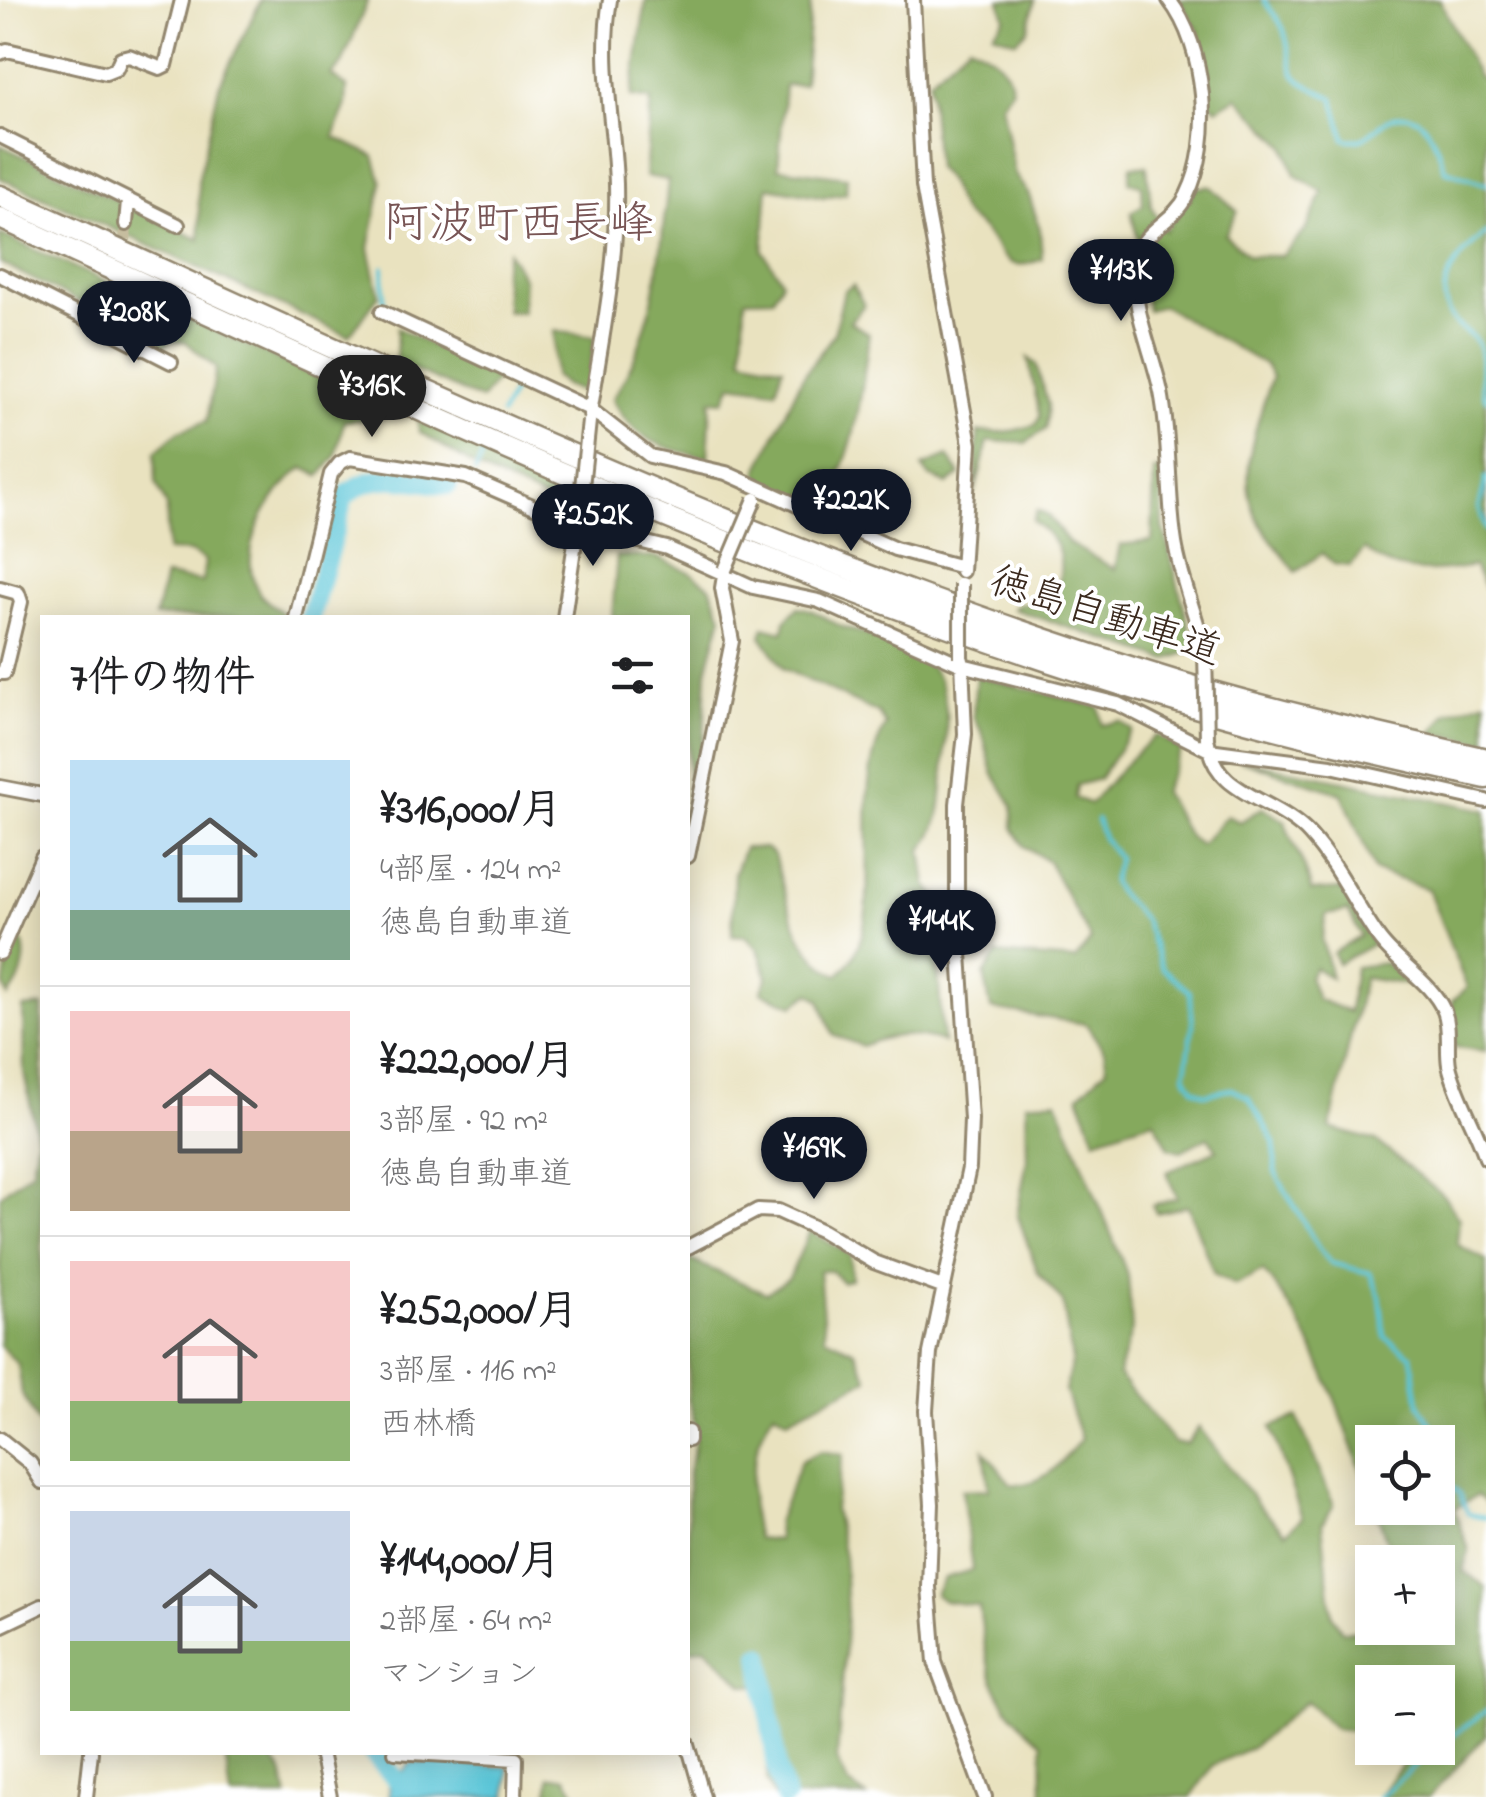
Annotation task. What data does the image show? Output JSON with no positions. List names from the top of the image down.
{
  "streets": {
    "highway": ["徳島自動車道"]
  },
  "districts": ["阿波町西長峰"],
  "page": {
    "price": [
      "¥113K",
      "¥208K",
      "¥316K",
      "¥222K",
      "¥252K",
      "¥144K",
      "¥169K"
    ],
    "heading": "7件の物件",
    "list": [
      {
        "name": "¥316,000/月",
        "note": "4部屋 · 124 m² · 徳島自動車道"
      },
      {
        "name": "¥222,000/月",
        "note": "3部屋 · 92 m² · 徳島自動車道"
      },
      {
        "name": "¥252,000/月",
        "note": "3部屋 · 116 m² · 西林橋"
      },
      {
        "name": "¥144,000/月",
        "note": "2部屋 · 64 m² · マンション"
      }
    ],
    "map_buttons": ["+", "−"]
  }
}
